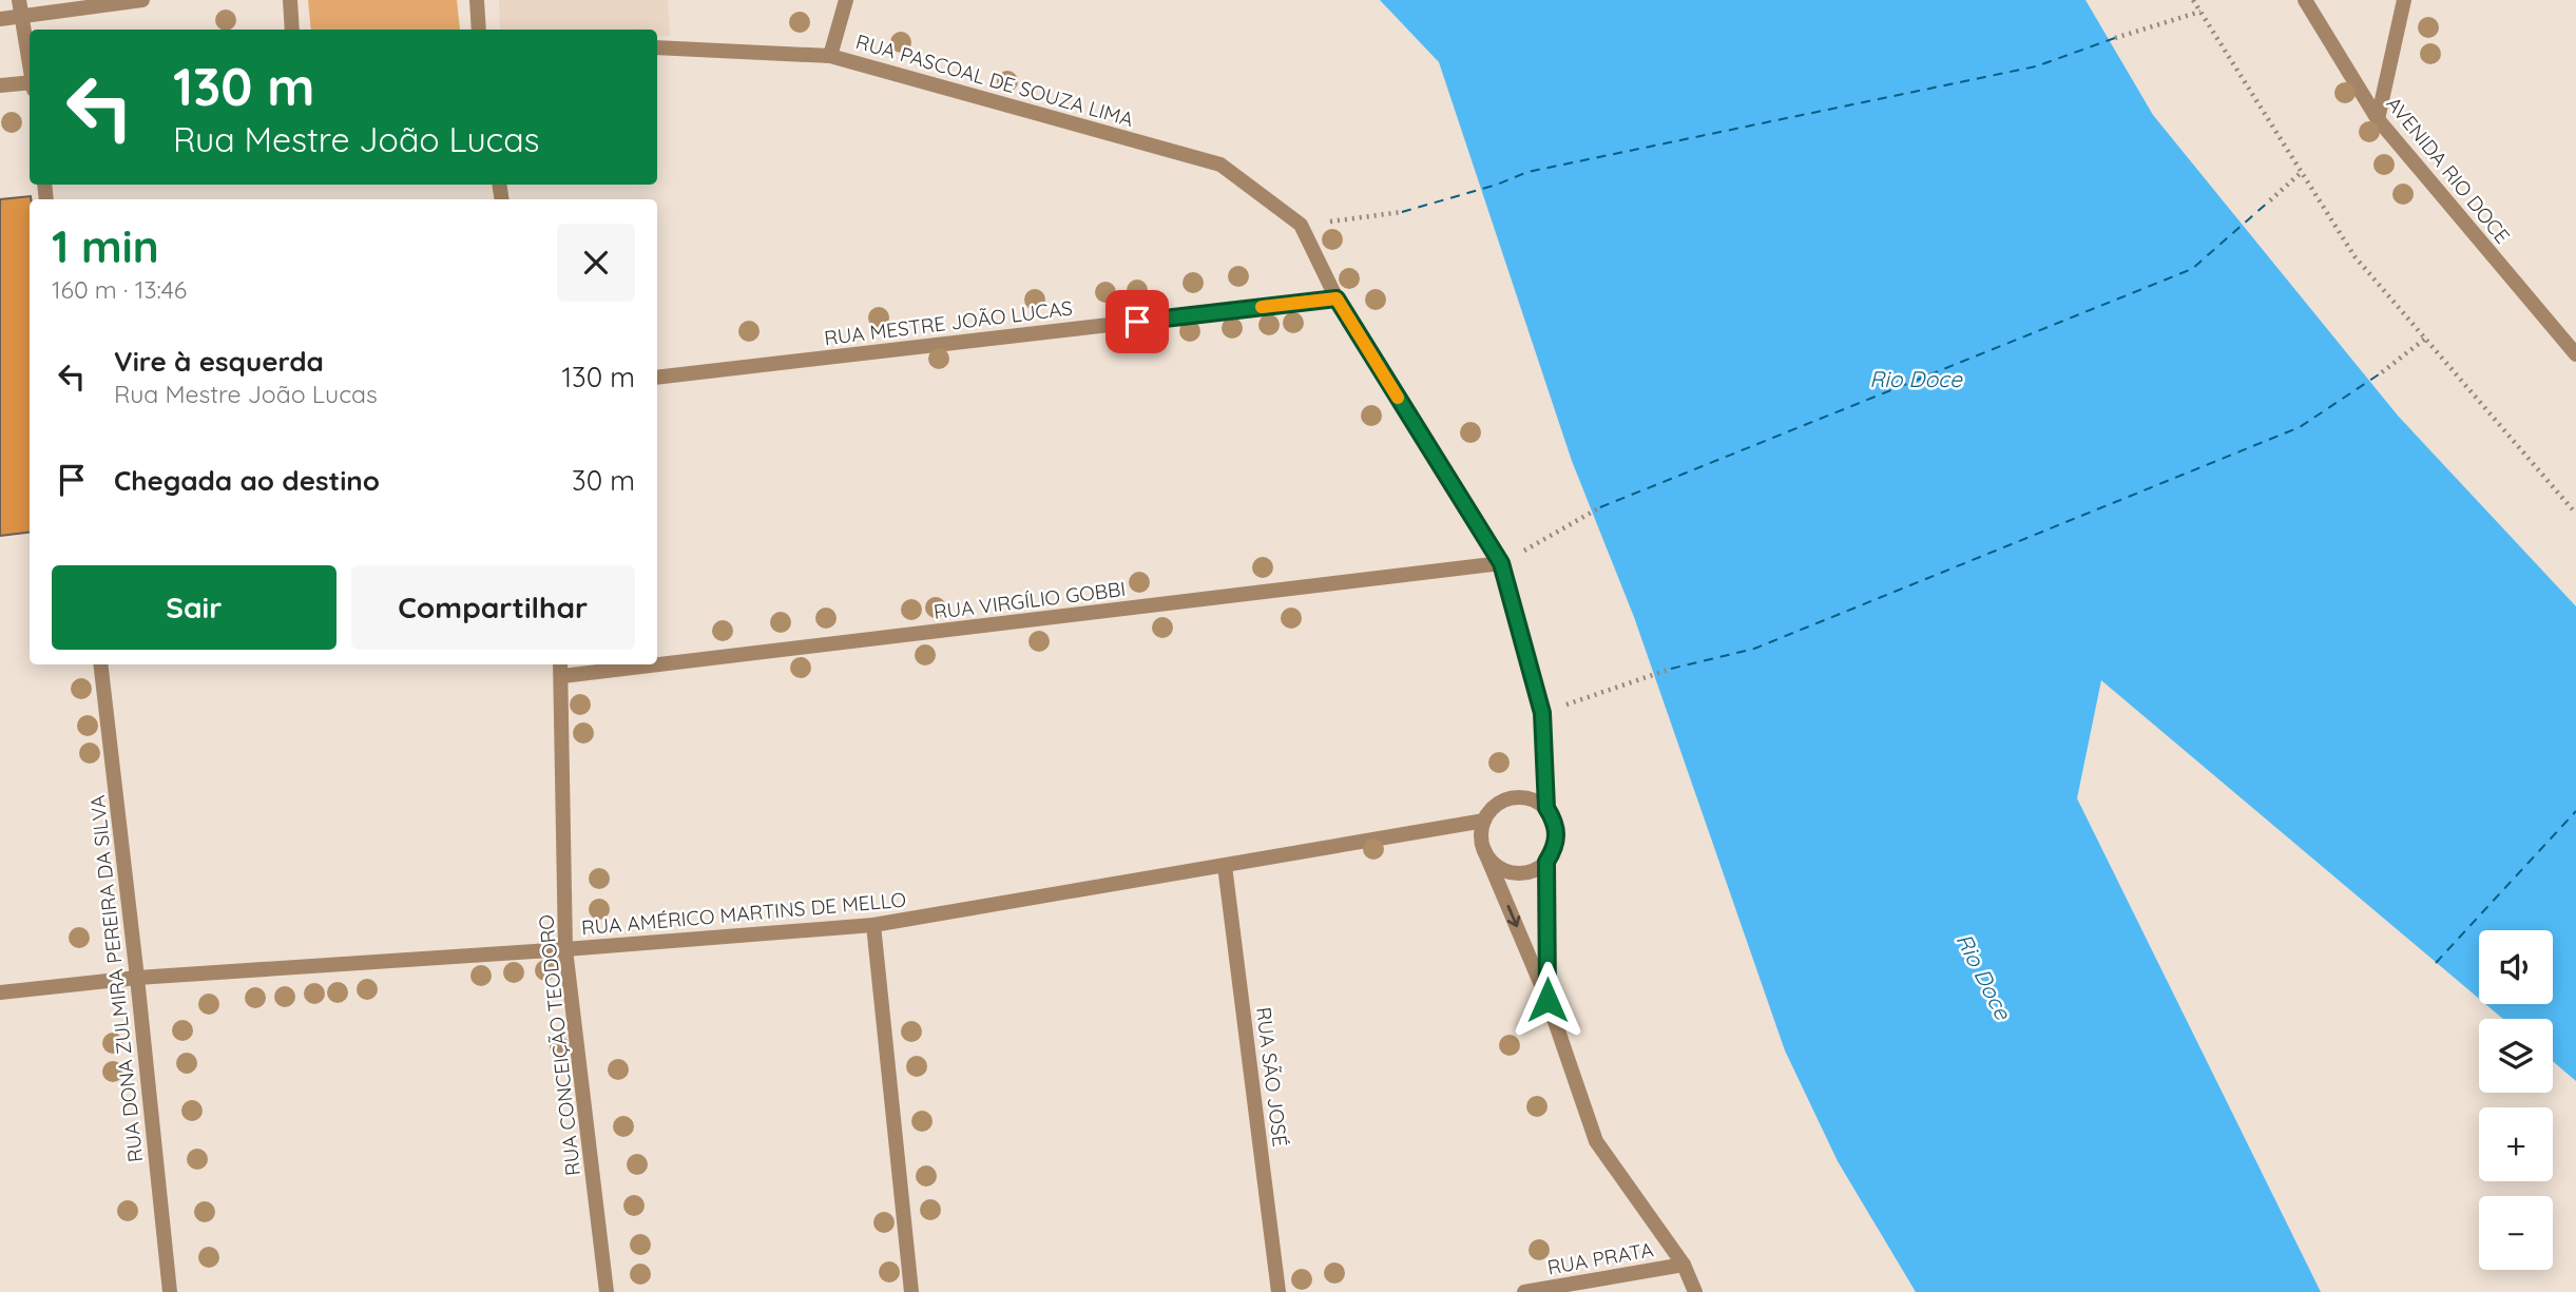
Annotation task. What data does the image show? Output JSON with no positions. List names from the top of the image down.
{
  "streets": {
    "street": [
      "RUA PASCOAL DE SOUZA LIMA",
      "AVENIDA RIO DOCE",
      "RUA MESTRE JOÃO LUCAS",
      "RUA VIRGÍLIO GOBBI",
      "RUA AMÉRICO MARTINS DE MELLO",
      "RUA DONA ZULMIRA PEREIRA DA SILVA",
      "RUA CONCEIÇÃO TEODORO",
      "RUA SÃO JOSÉ",
      "RUA PRATA"
    ]
  },
  "crossings": [
    ["RUA VIRGÍLIO GOBBI", "RUA CONCEIÇÃO TEODORO"],
    ["RUA AMÉRICO MARTINS DE MELLO", "RUA DONA ZULMIRA PEREIRA DA SILVA"],
    ["RUA AMÉRICO MARTINS DE MELLO", "RUA CONCEIÇÃO TEODORO"],
    ["RUA AMÉRICO MARTINS DE MELLO", "RUA SÃO JOSÉ"]
  ],
  "water": ["Rio Doce"],
  "page": {
    "turn": ["130 m", "Rua Mestre João Lucas"],
    "heading": ["1 min", "160 m · 13:46"],
    "list": [
      {
        "name": "Vire à esquerda",
        "note": "Rua Mestre João Lucas",
        "value": "130 m"
      },
      {
        "name": "Chegada ao destino",
        "value": "30 m"
      }
    ],
    "buttons": ["Sair", "Compartilhar"],
    "map_buttons": ["+", "−"]
  }
}
